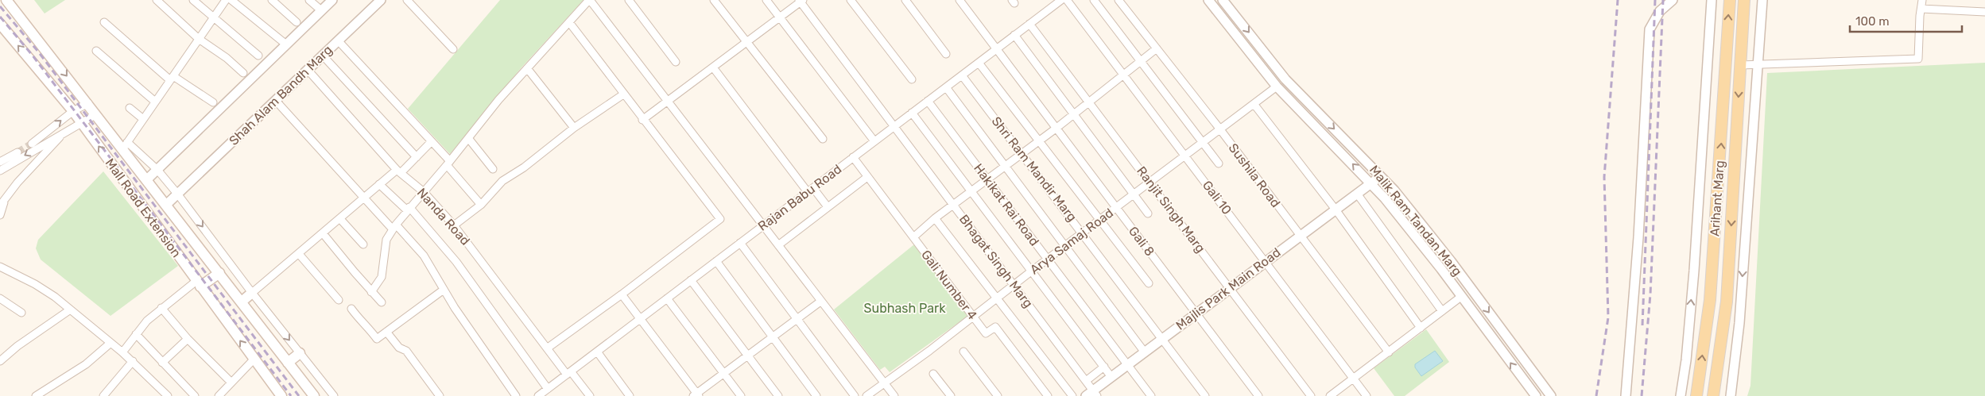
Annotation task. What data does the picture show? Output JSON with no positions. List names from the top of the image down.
{
  "streets": {
    "main road": ["Arihant Marg", "Mall Road Extension"],
    "street": [
      "Shah Alam Bandh Marg",
      "Shri Ram Mandir Marg",
      "Sushila Road",
      "Rajan Babu Road",
      "Gali 10",
      "Hakikat Rai Road",
      "Ranjit Singh Marg",
      "Nanda Road",
      "Malik Ram Tandan Marg",
      "Arya Samaj Road",
      "Gali 8",
      "Bhagat Singh Marg",
      "Gali Number 4",
      "Majlis Park Main Road"
    ]
  },
  "crossings": [
    ["Shah Alam Bandh Marg", "Nanda Road"],
    ["Shri Ram Mandir Marg", "Rajan Babu Road"],
    ["Shri Ram Mandir Marg", "Arya Samaj Road"],
    ["Shri Ram Mandir Marg", "Majlis Park Main Road"],
    ["Sushila Road", "Arya Samaj Road"],
    ["Sushila Road", "Majlis Park Main Road"],
    ["Rajan Babu Road", "Hakikat Rai Road"],
    ["Rajan Babu Road", "Ranjit Singh Marg"],
    ["Rajan Babu Road", "Nanda Road"],
    ["Rajan Babu Road", "Gali 8"],
    ["Rajan Babu Road", "Bhagat Singh Marg"],
    ["Rajan Babu Road", "Gali Number 4"],
    ["Gali 10", "Arya Samaj Road"],
    ["Gali 10", "Majlis Park Main Road"],
    ["Hakikat Rai Road", "Arya Samaj Road"],
    ["Hakikat Rai Road", "Majlis Park Main Road"],
    ["Ranjit Singh Marg", "Arya Samaj Road"],
    ["Ranjit Singh Marg", "Majlis Park Main Road"],
    ["Malik Ram Tandan Marg", "Arya Samaj Road"],
    ["Malik Ram Tandan Marg", "Majlis Park Main Road"],
    ["Arya Samaj Road", "Gali 8"],
    ["Arya Samaj Road", "Bhagat Singh Marg"],
    ["Arya Samaj Road", "Gali Number 4"],
    ["Gali 8", "Majlis Park Main Road"],
    ["Bhagat Singh Marg", "Majlis Park Main Road"]
  ],
  "parks": ["Subhash Park"],
  "scale_bar": "100 m"
}
